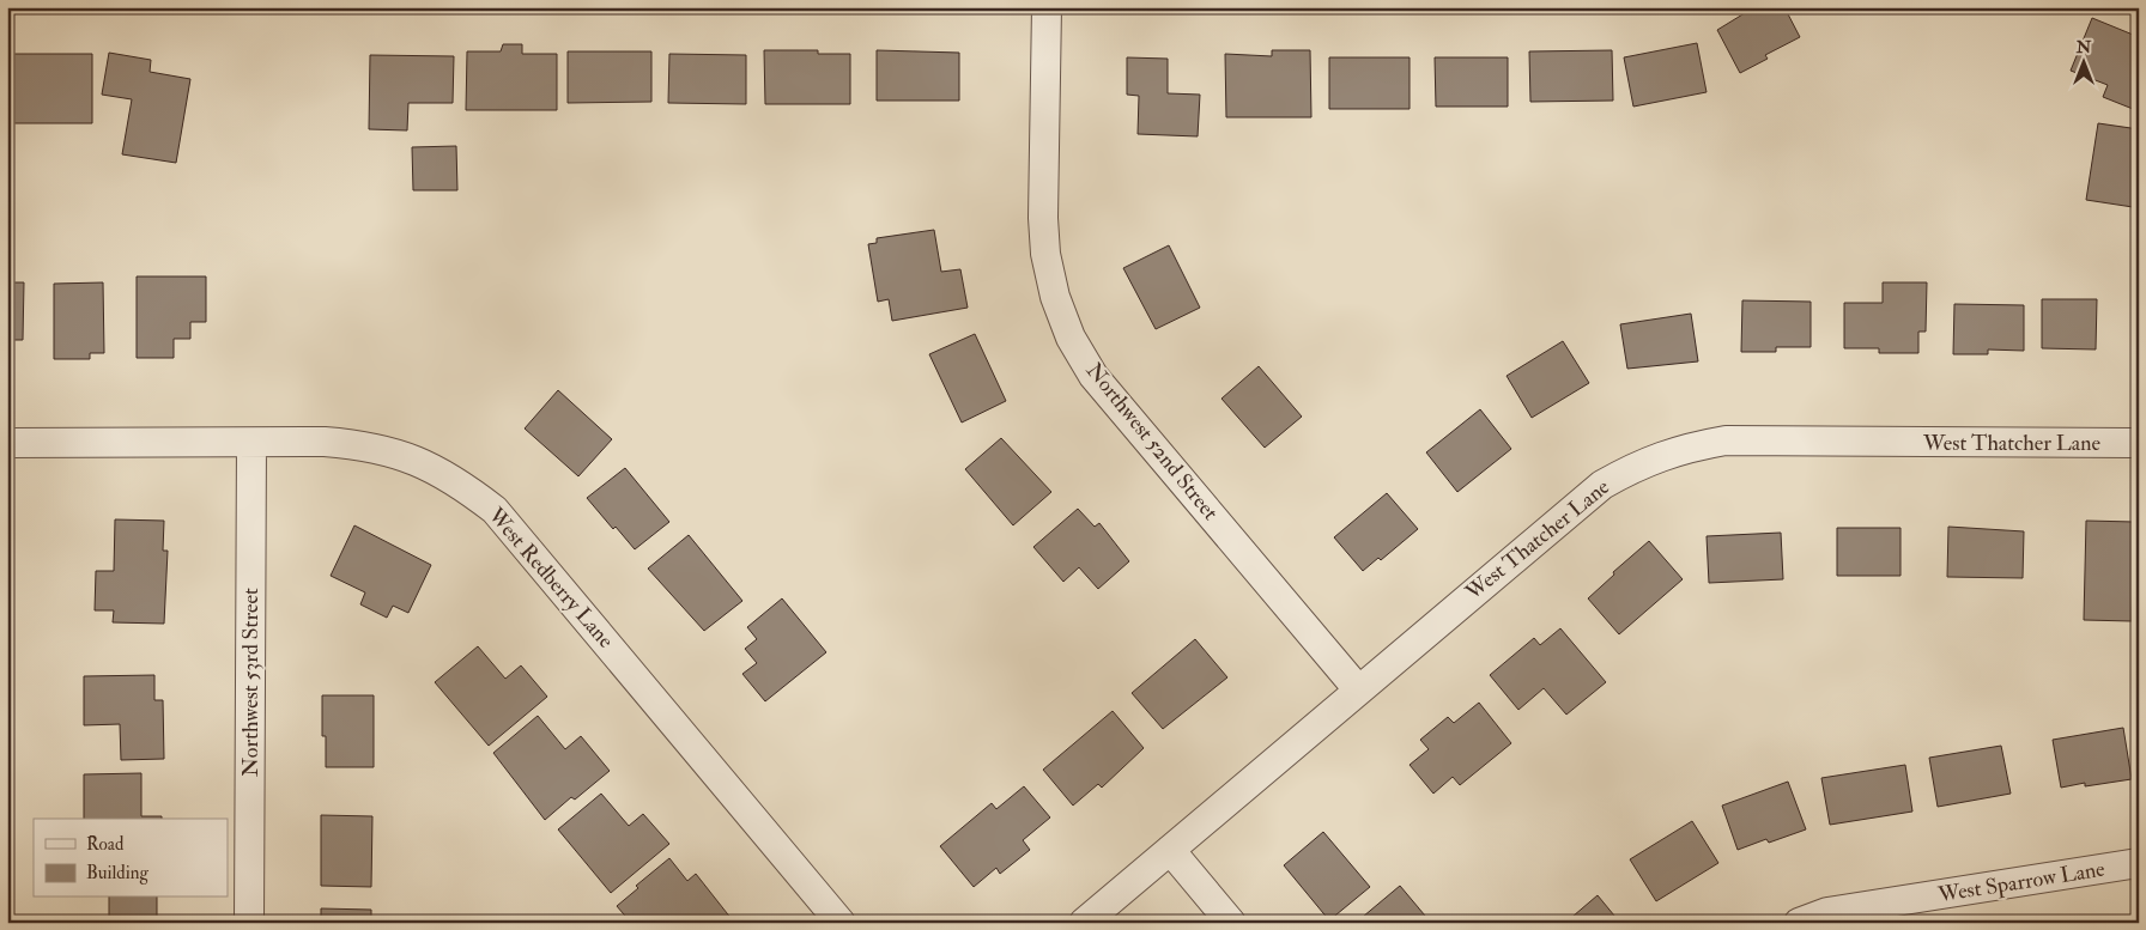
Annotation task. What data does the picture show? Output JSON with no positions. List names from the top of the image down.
{
  "streets": {
    "street": [
      "Northwest 52nd Street",
      "West Thatcher Lane",
      "West Redberry Lane",
      "Northwest 53rd Street",
      "West Sparrow Lane"
    ]
  },
  "crossings": [
    ["Northwest 52nd Street", "West Thatcher Lane"],
    ["West Redberry Lane", "Northwest 53rd Street"]
  ],
  "legend": ["Road", "Building"],
  "north": "top"
}
